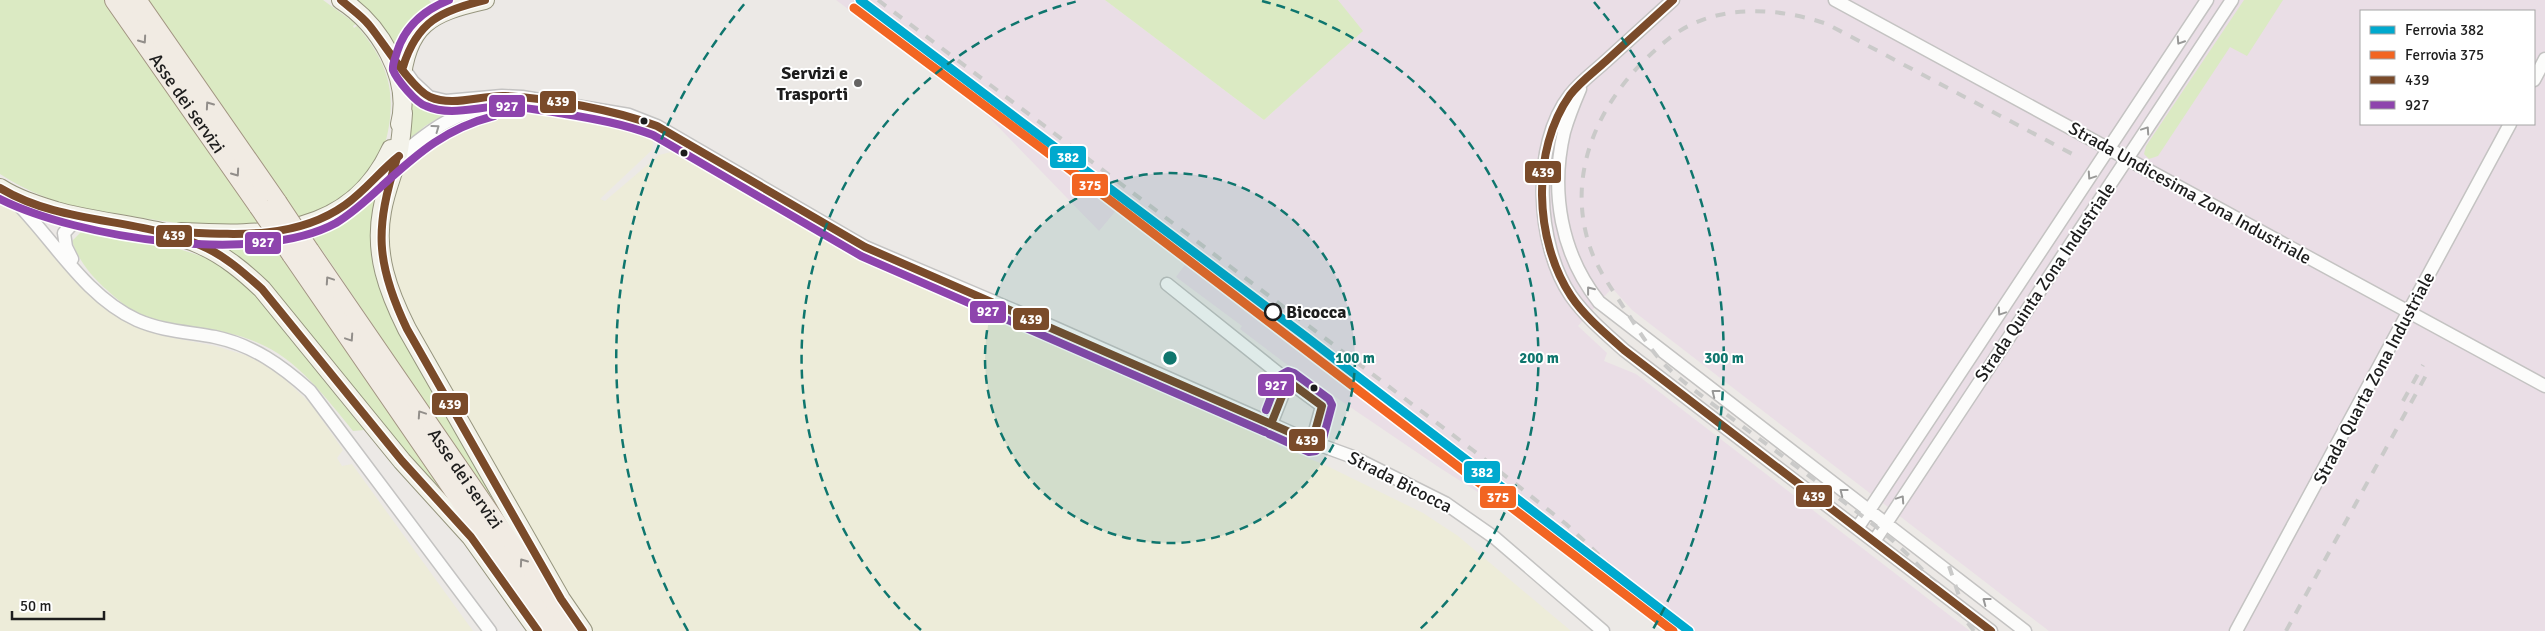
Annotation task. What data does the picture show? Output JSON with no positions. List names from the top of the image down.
{
  "streets": {
    "main road": ["Asse dei servizi"],
    "street": [
      "Strada Undicesima Zona Industriale",
      "Strada Quinta Zona Industriale",
      "Strada Quarta Zona Industriale",
      "Strada Bicocca"
    ]
  },
  "crossings": [
    ["Strada Undicesima Zona Industriale", "Strada Quinta Zona Industriale"],
    ["Strada Undicesima Zona Industriale", "Strada Quarta Zona Industriale"]
  ],
  "places": ["Servizi e Trasporti", "Bicocca"],
  "lines": [
    "rail line 382",
    "transit line 439",
    "transit line 927",
    "rail line 375"
  ],
  "legend": [
    "Ferrovia 382",
    "Ferrovia 375",
    "439",
    "927"
  ],
  "scale_bar": "50 m",
  "rings": ["100 m", "200 m", "300 m"]
}
